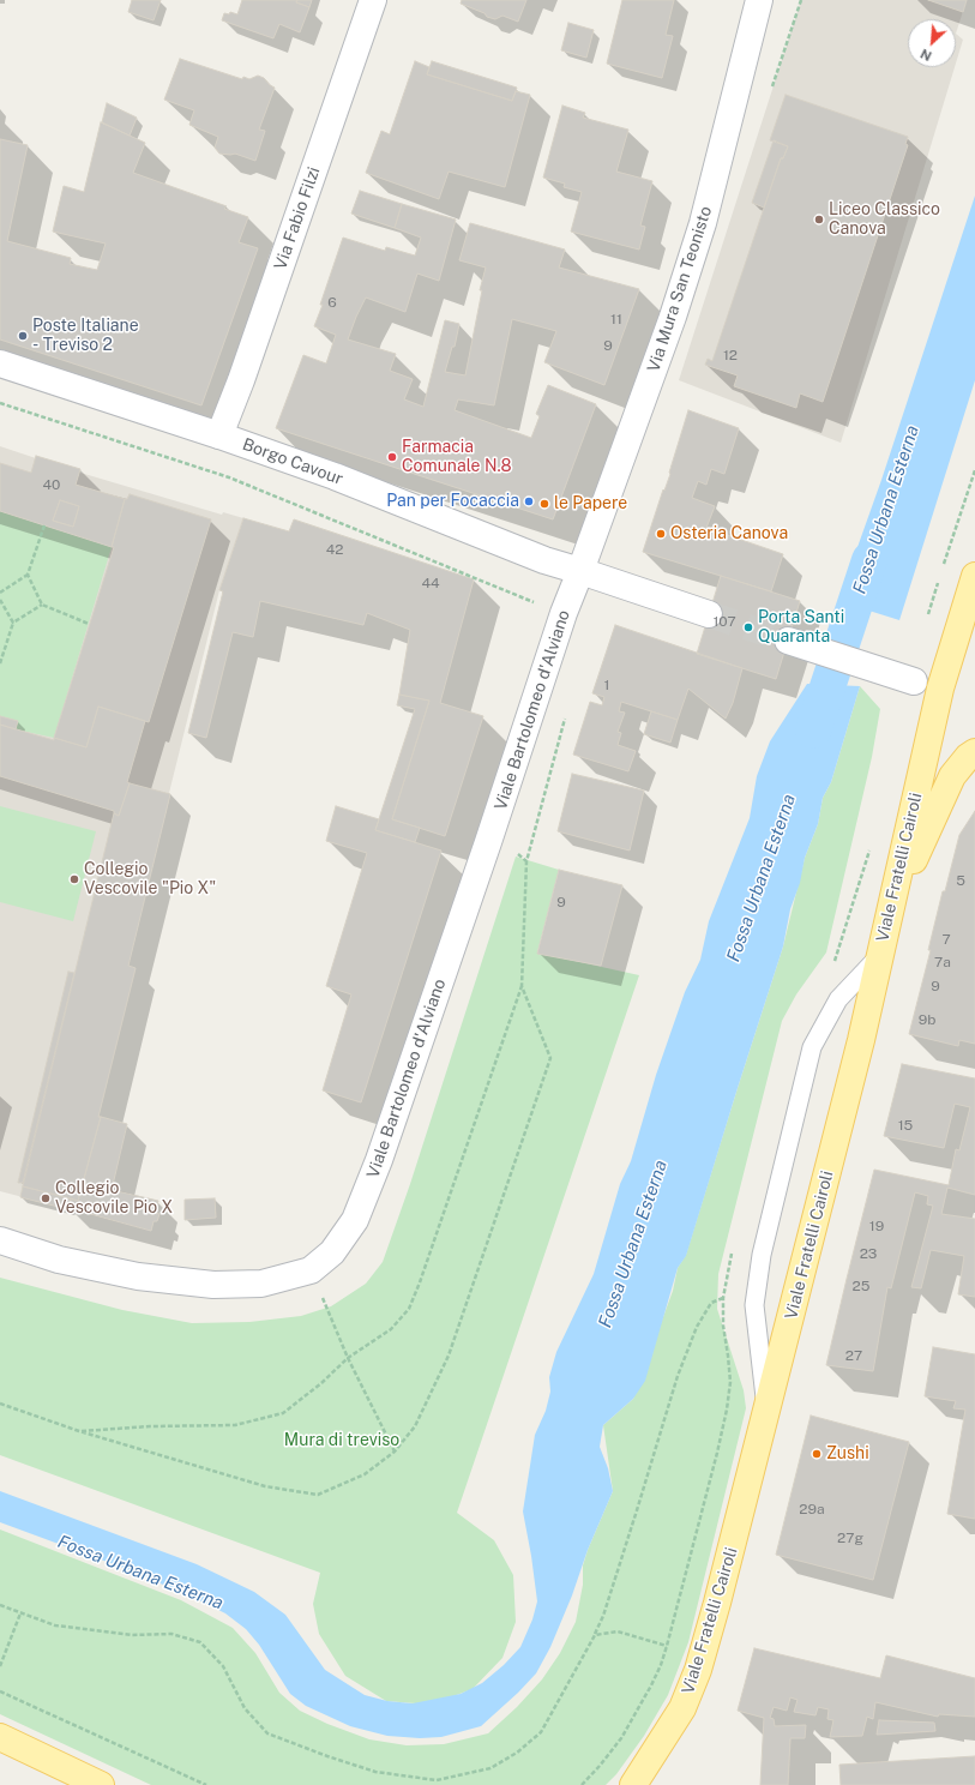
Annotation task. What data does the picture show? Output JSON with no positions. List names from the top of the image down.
{
  "streets": {
    "main road": ["Viale Fratelli Cairoli"],
    "street": [
      "Via Fabio Filzi",
      "Via Mura San Teonisto",
      "Borgo Cavour",
      "Viale Bartolomeo d'Alviano"
    ]
  },
  "crossings": [
    ["Via Fabio Filzi", "Borgo Cavour"],
    ["Via Mura San Teonisto", "Borgo Cavour"],
    ["Via Mura San Teonisto", "Viale Bartolomeo d'Alviano"],
    ["Borgo Cavour", "Viale Bartolomeo d'Alviano"]
  ],
  "water": ["Fossa Urbana Esterna"],
  "parks": ["Mura di treviso"],
  "places": [
    "Liceo Classico Canova",
    "Poste Italiane - Treviso 2",
    "Farmacia Comunale N.8",
    "Pan per Focaccia",
    "le Papere",
    "Osteria Canova",
    "Porta Santi Quaranta",
    "Collegio Vescovile \"Pio X\"",
    "Collegio Vescovile Pio X",
    "Zushi"
  ],
  "house_numbers": [
    "6",
    "11",
    "9",
    "12",
    "40",
    "42",
    "44",
    "107",
    "1",
    "5",
    "9",
    "7",
    "7a",
    "9",
    "9b",
    "15",
    "19",
    "23",
    "25",
    "27",
    "29a",
    "27g"
  ],
  "north": "bottom left"
}
